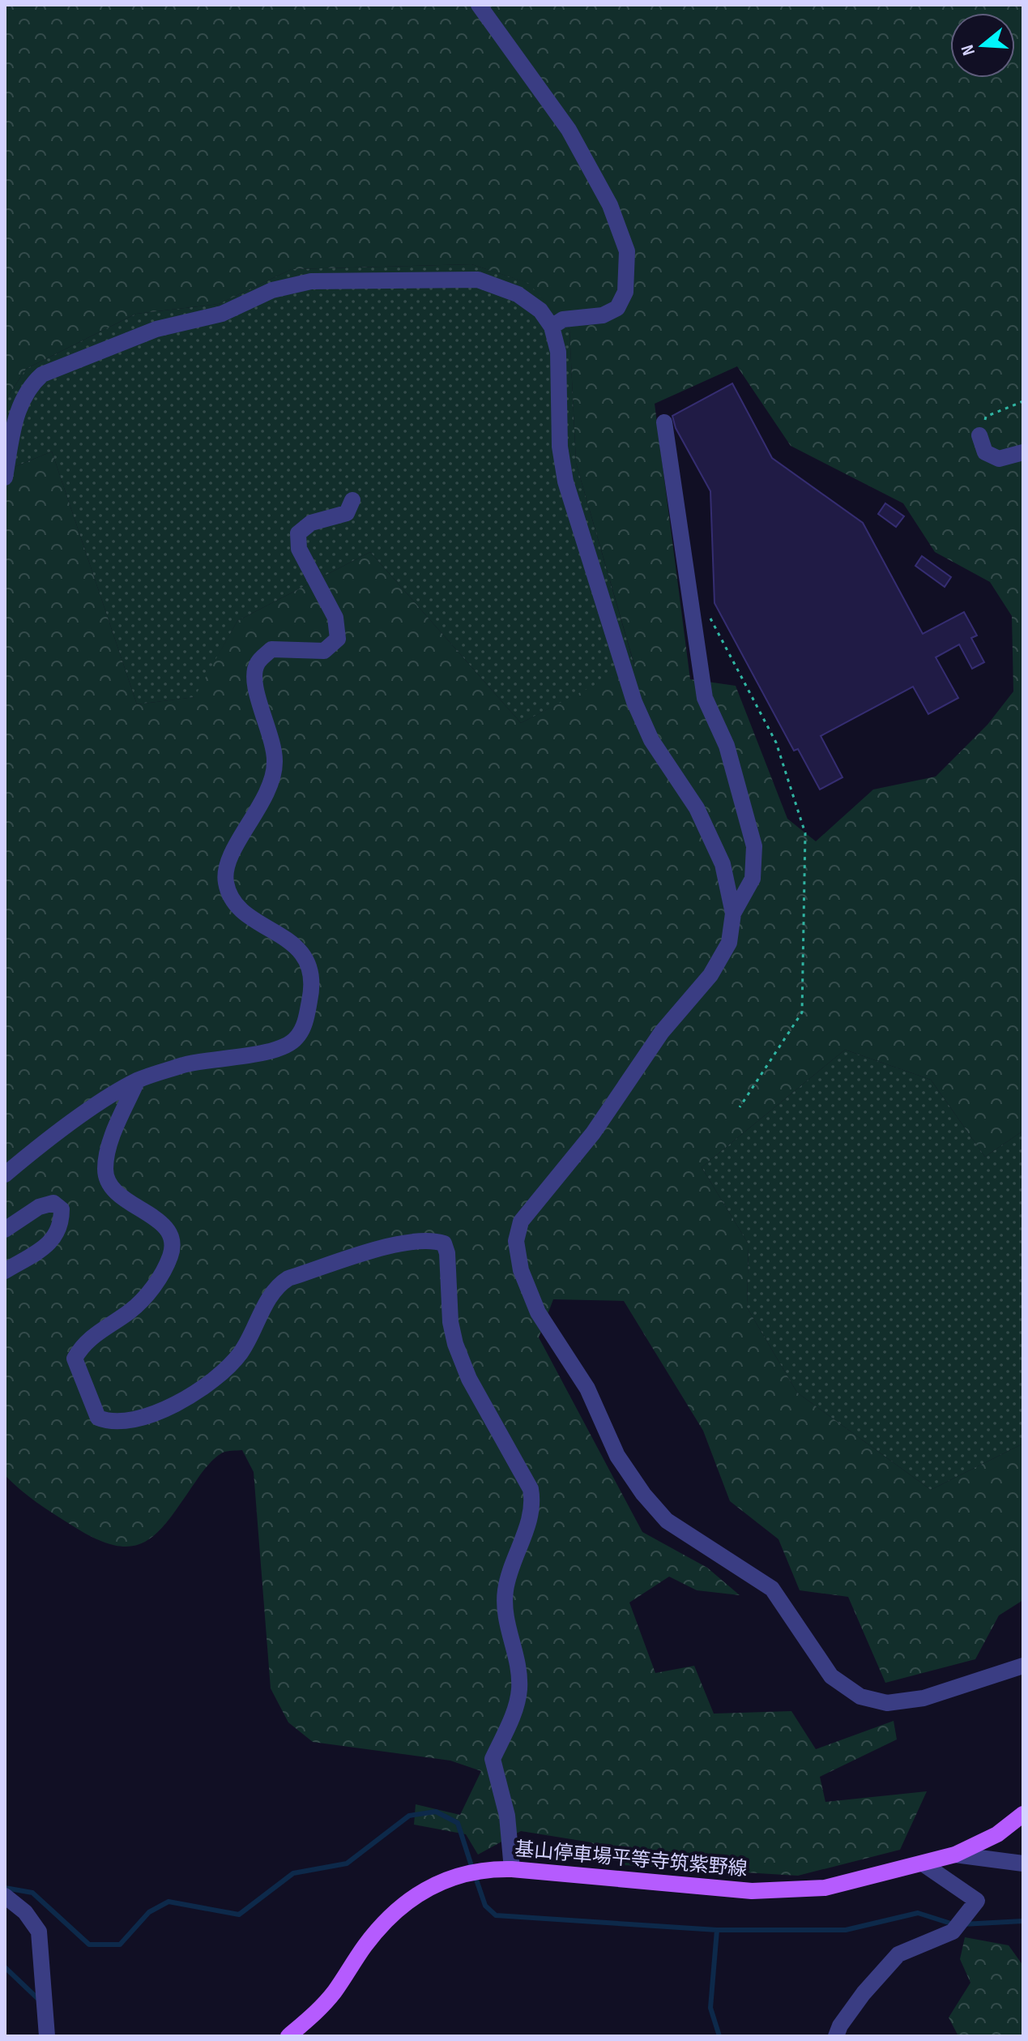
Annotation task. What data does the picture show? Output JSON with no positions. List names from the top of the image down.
{
  "streets": {
    "main road": ["基山停車場平等寺筑紫野線"]
  },
  "north": "left"
}
